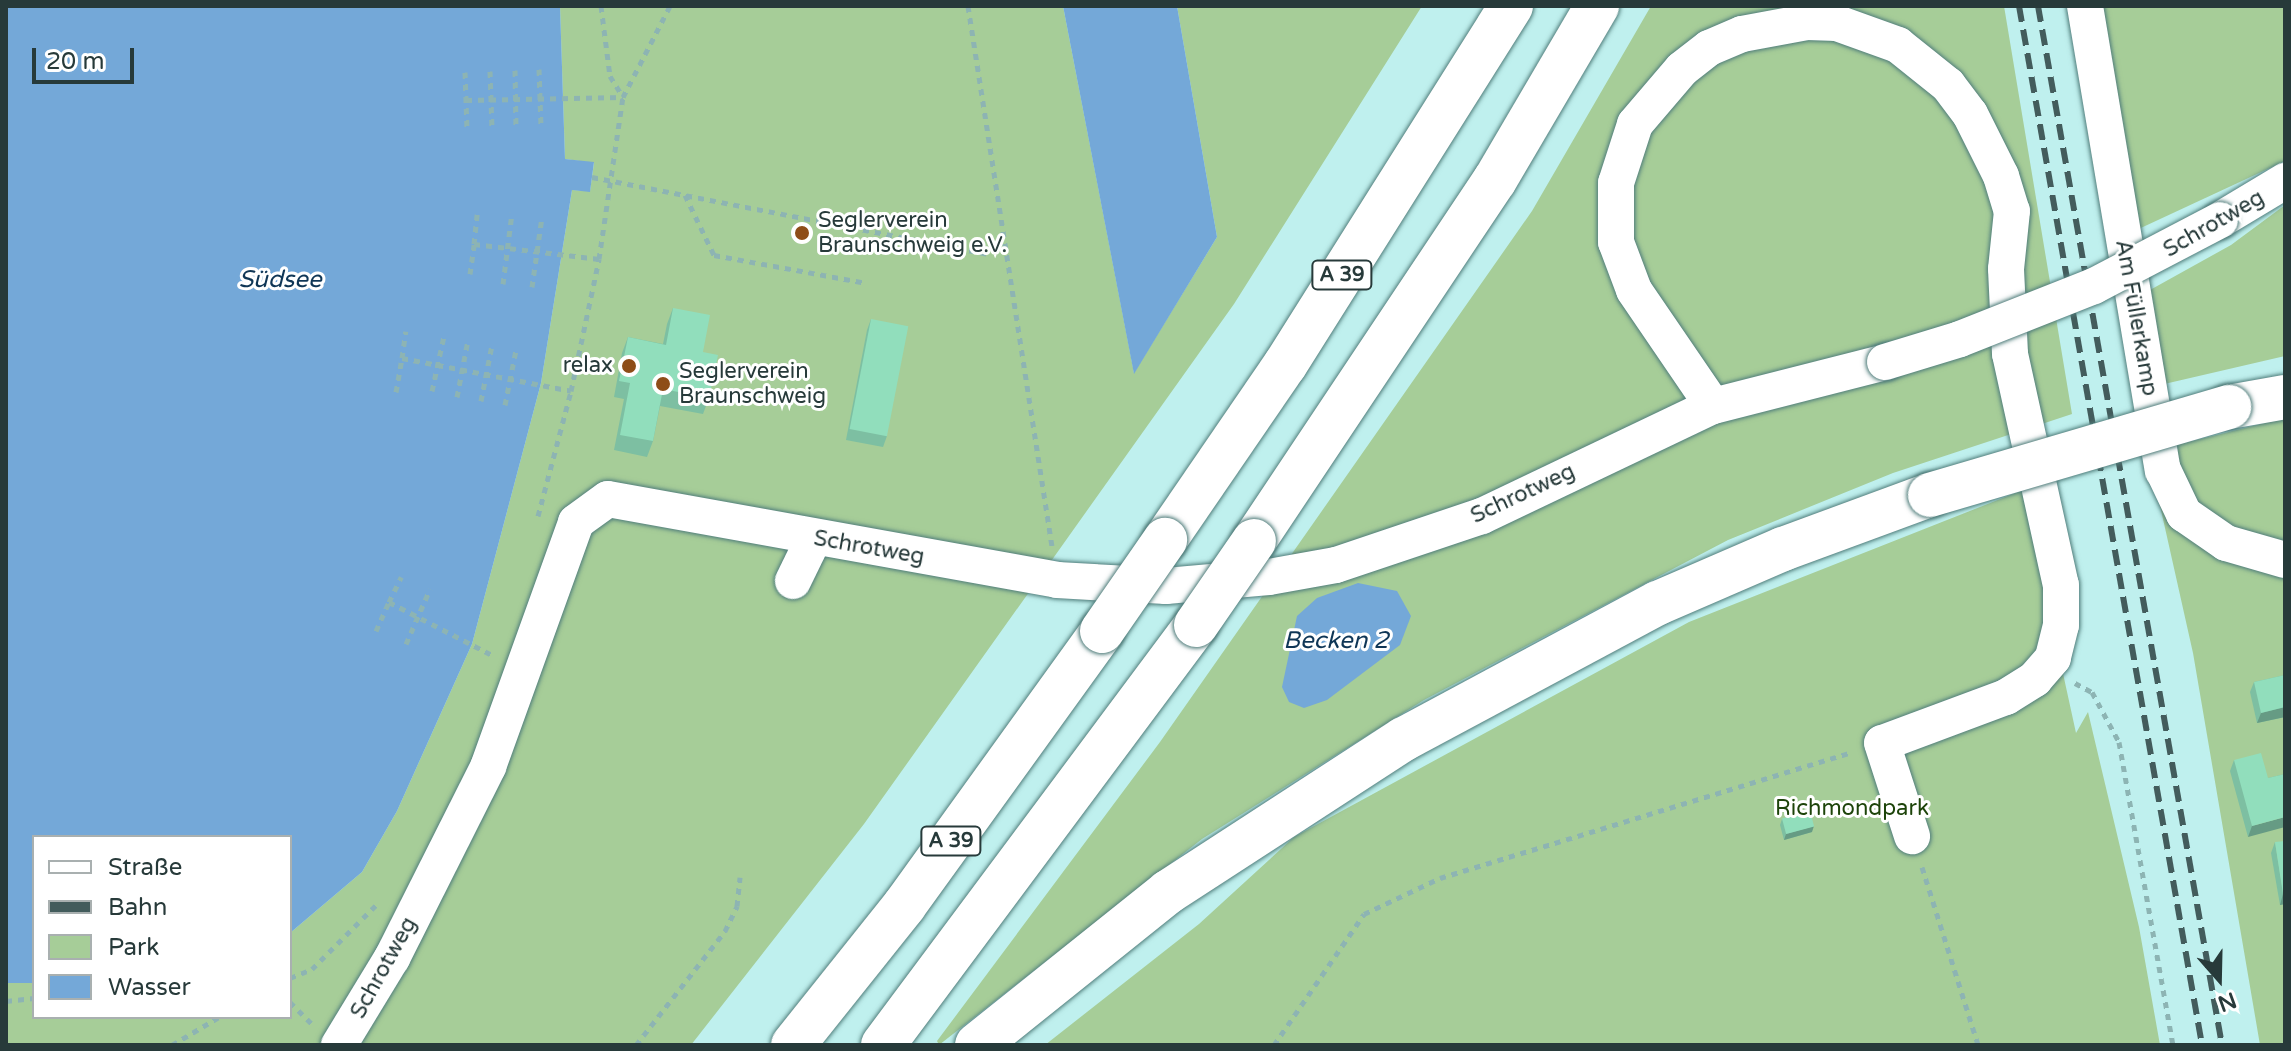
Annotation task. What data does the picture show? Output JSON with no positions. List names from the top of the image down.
{
  "streets": {
    "highway": ["A 39"],
    "street": ["Schrotweg", "Am Füllerkamp"]
  },
  "water": ["Südsee", "Becken 2"],
  "parks": ["Richmondpark"],
  "places": ["Seglerverein Braunschweig e.V.", "relax", "Seglerverein Braunschweig"],
  "legend": [
    "Straße",
    "Bahn",
    "Park",
    "Wasser"
  ],
  "scale_bar": "20 m",
  "north": "bottom"
}
